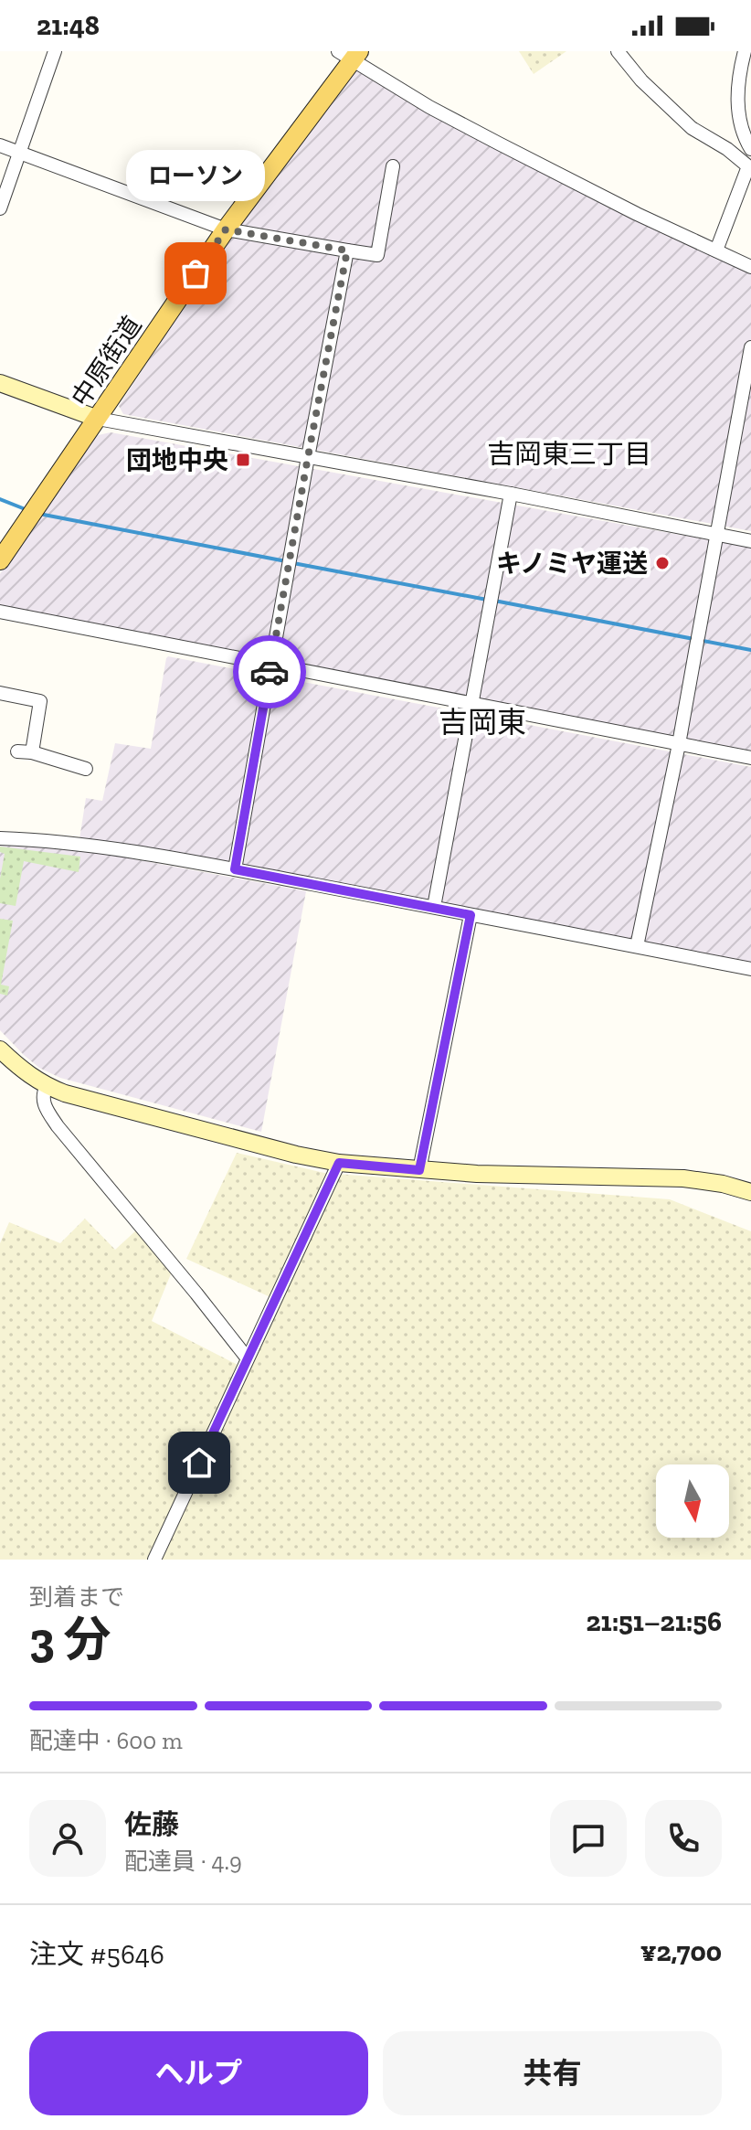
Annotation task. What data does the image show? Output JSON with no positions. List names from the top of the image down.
{
  "streets": {
    "main road": ["中原街道"]
  },
  "districts": ["吉岡東三丁目", "吉岡東"],
  "places": {
    "other": ["ローソン", "キノミヤ運送"],
    "transit": ["団地中央"]
  },
  "north": "bottom",
  "page": {
    "status": "21:48",
    "bubble": "ローソン",
    "heading": ["3 分", "到着まで", "21:51–21:56"],
    "panel": [
      "佐藤",
      "配達員 · 4.9",
      "注文 #5646",
      "¥2,700"
    ],
    "bar": "配達中 · 600 m",
    "buttons": ["ヘルプ", "共有"]
  }
}
